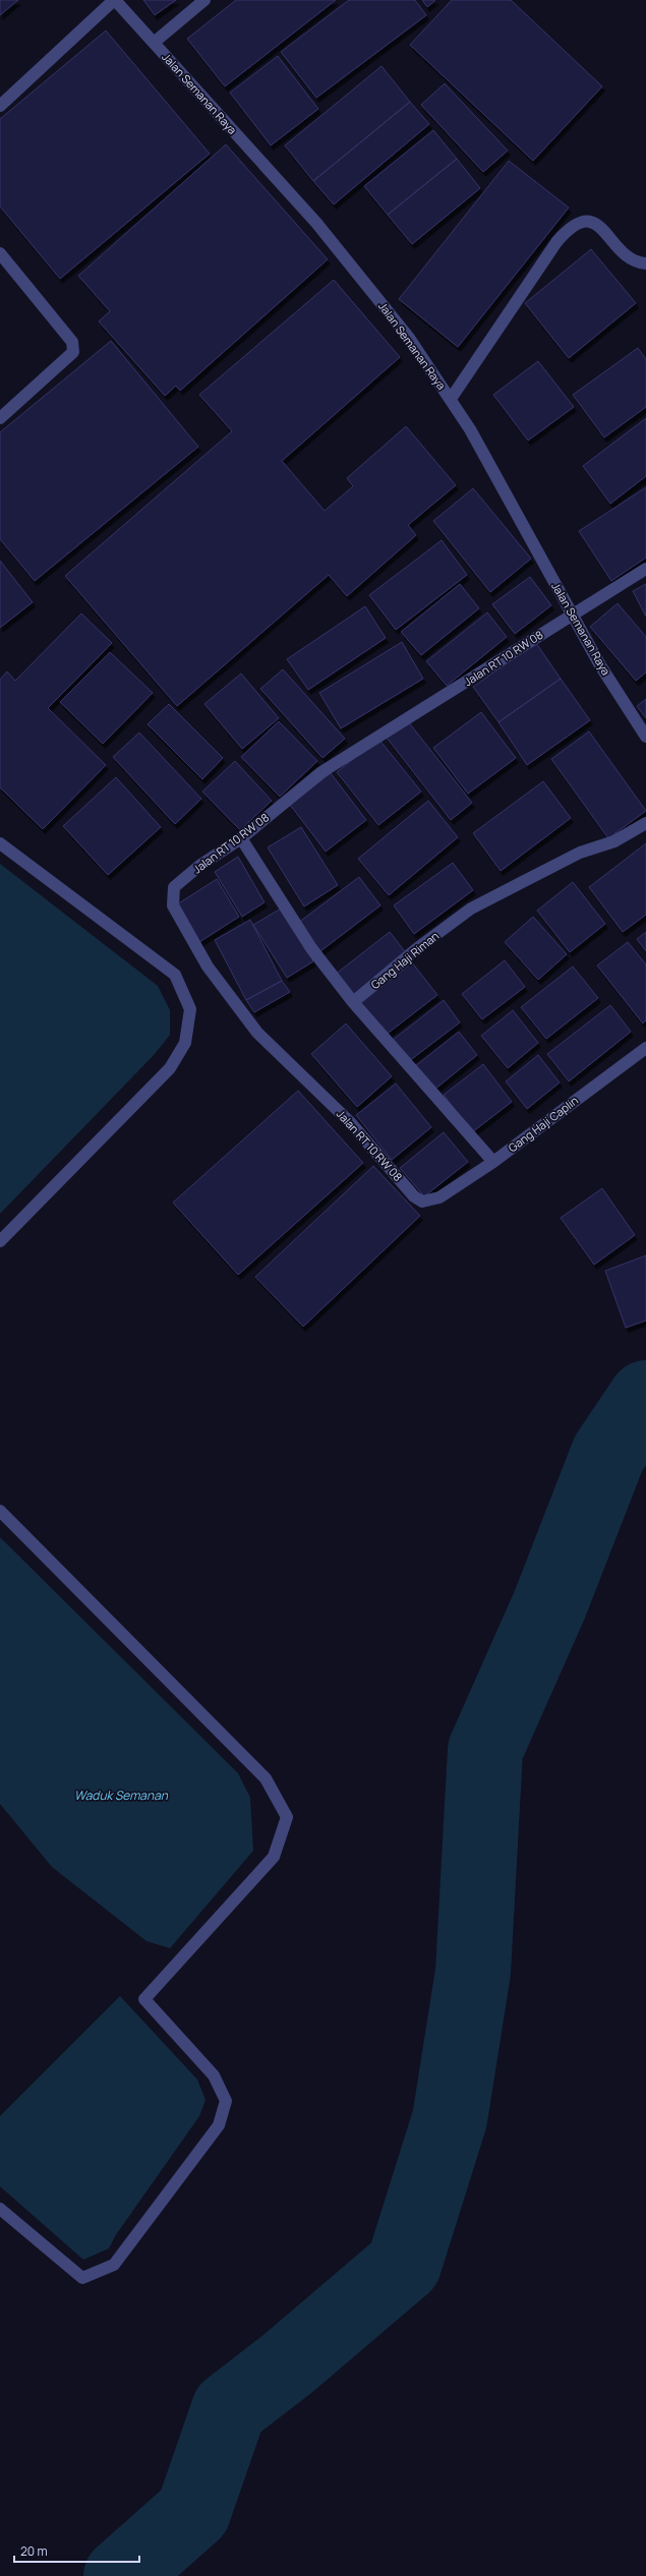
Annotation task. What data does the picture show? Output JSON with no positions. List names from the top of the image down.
{
  "streets": {
    "street": [
      "Jalan Semanan Raya",
      "Jalan RT 10 RW 08",
      "Gang Haji Riman",
      "Gang Haji Caplin"
    ]
  },
  "crossings": [
    ["Jalan Semanan Raya", "Jalan RT 10 RW 08"],
    ["Jalan RT 10 RW 08", "Gang Haji Caplin"]
  ],
  "water": ["Waduk Semanan"],
  "scale_bar": "20 m"
}
